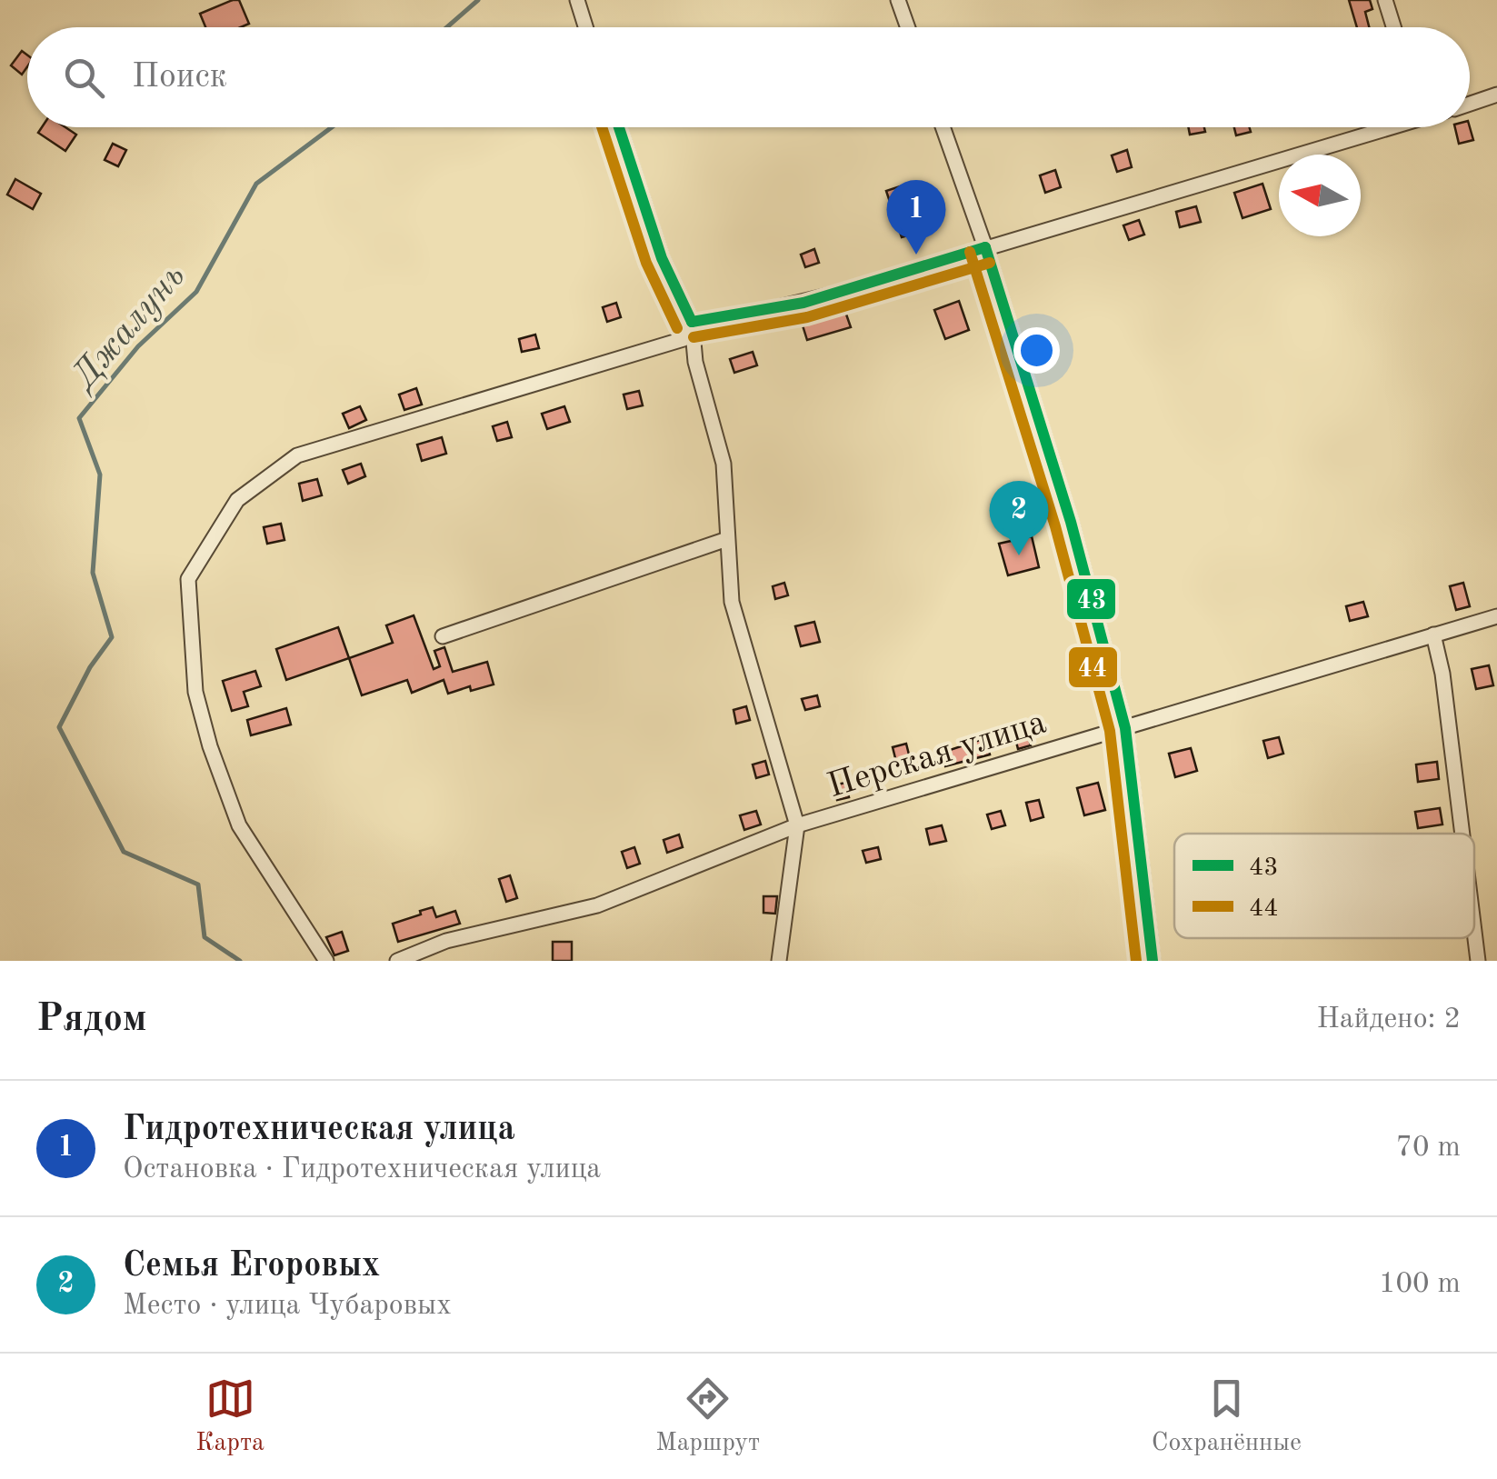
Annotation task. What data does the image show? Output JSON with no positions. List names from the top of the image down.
{
  "streets": {
    "street": ["Перская улица"]
  },
  "water": ["Джалунь"],
  "lines": ["transit line 43", "transit line 44"],
  "legend": ["43", "44"],
  "north": "left",
  "page": {
    "search": "Поиск",
    "pins": ["1", "2"],
    "heading": ["Рядом", "Найдено: 2"],
    "list": [
      {
        "mark": "1",
        "name": "Гидротехническая улица",
        "note": "Остановка · Гидротехническая улица",
        "value": "70 m"
      },
      {
        "mark": "2",
        "name": "Семья Егоровых",
        "note": "Место · улица Чубаровых",
        "value": "100 m"
      }
    ],
    "nav": ["Карта", "Маршрут", "Сохранённые"]
  }
}
